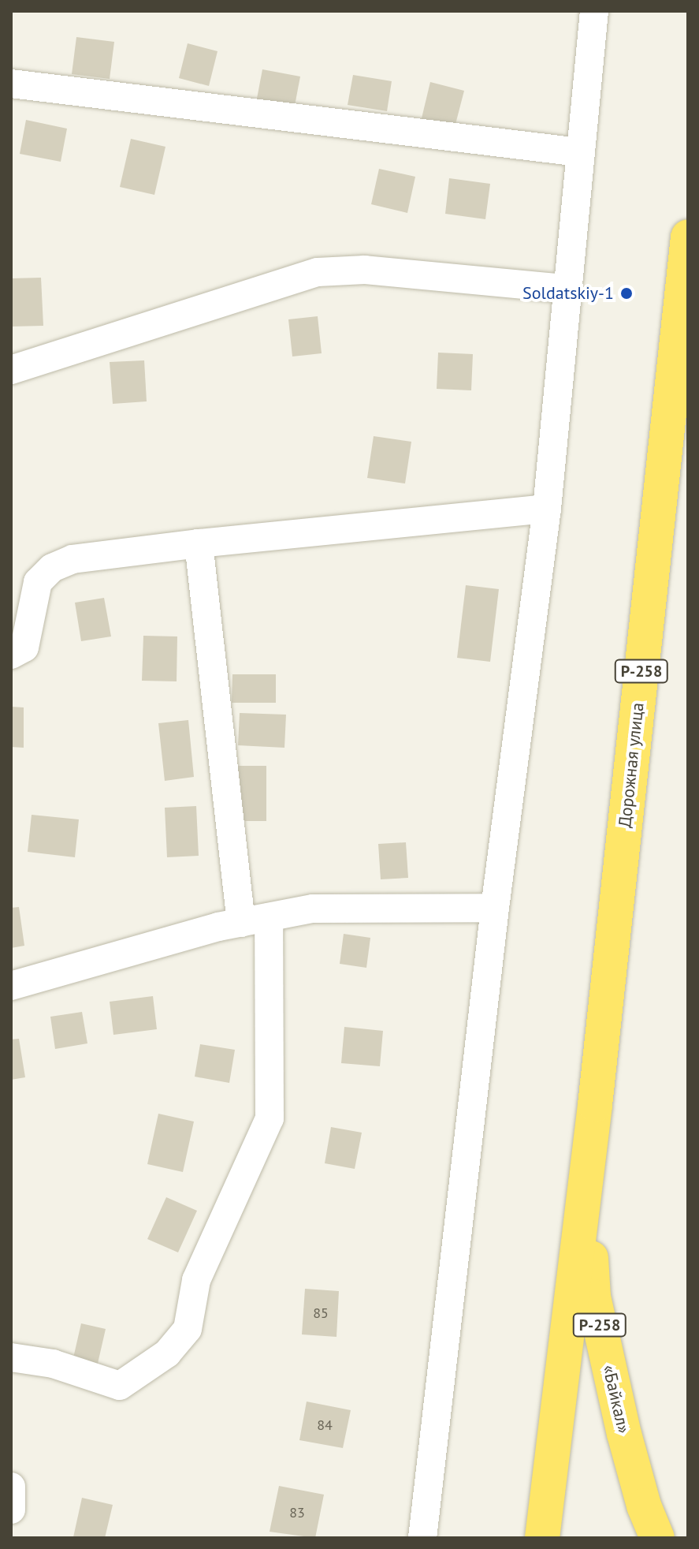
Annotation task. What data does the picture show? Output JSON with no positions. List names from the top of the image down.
{
  "streets": {
    "highway": ["Р-258", "Дорожная улица", "«Байкал»"]
  },
  "crossings": [
    ["Дорожная улица", "«Байкал»"]
  ],
  "places": ["Soldatskiy-1"],
  "house_numbers": ["85", "84", "83"]
}
